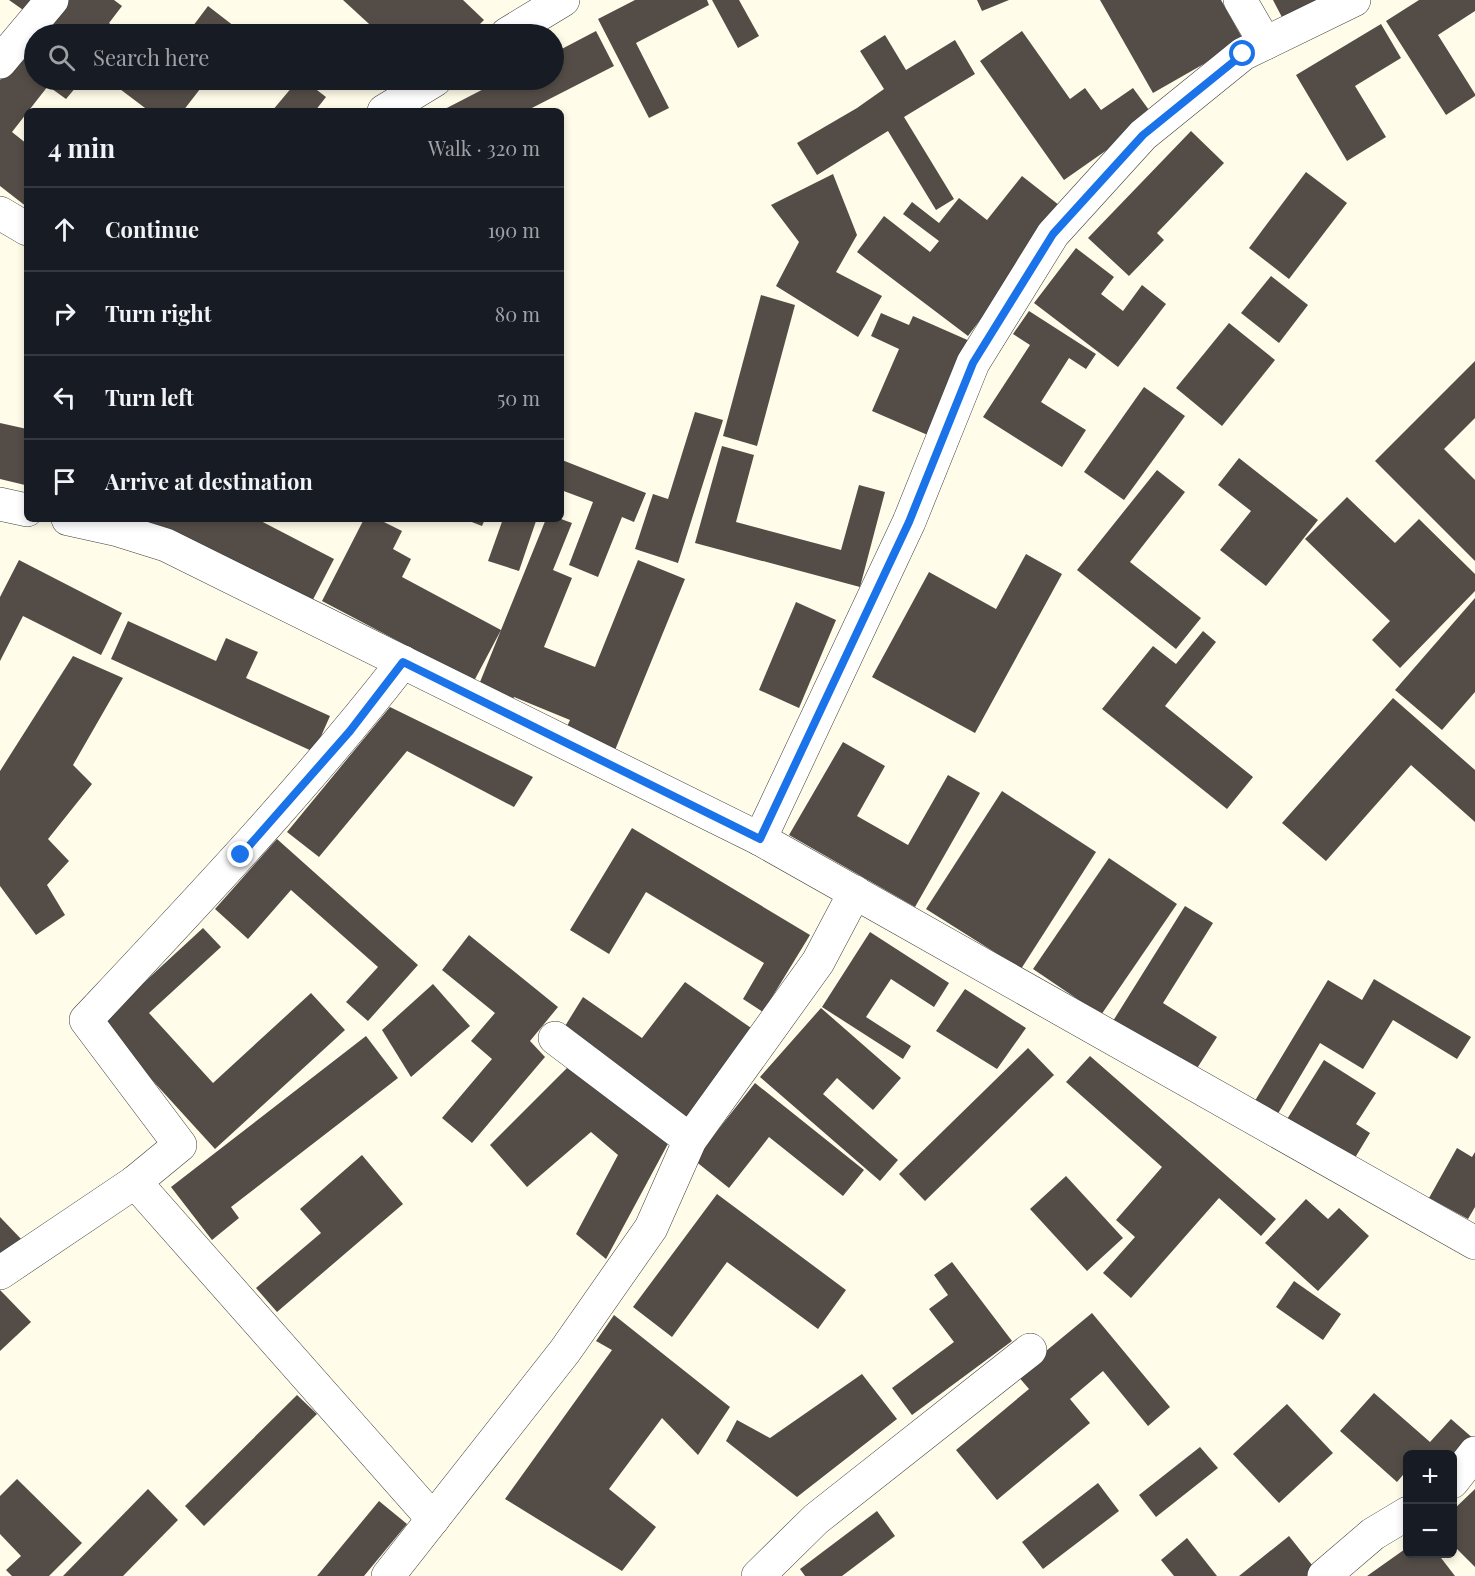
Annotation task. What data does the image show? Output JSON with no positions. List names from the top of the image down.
{
  "page": {
    "search": "Search here",
    "heading": ["4 min", "Walk · 320 m"],
    "list": [
      ["Continue", "190 m"],
      ["Turn right", "80 m"],
      ["Turn left", "50 m"],
      "Arrive at destination"
    ],
    "map_buttons": ["+", "−"]
  }
}
